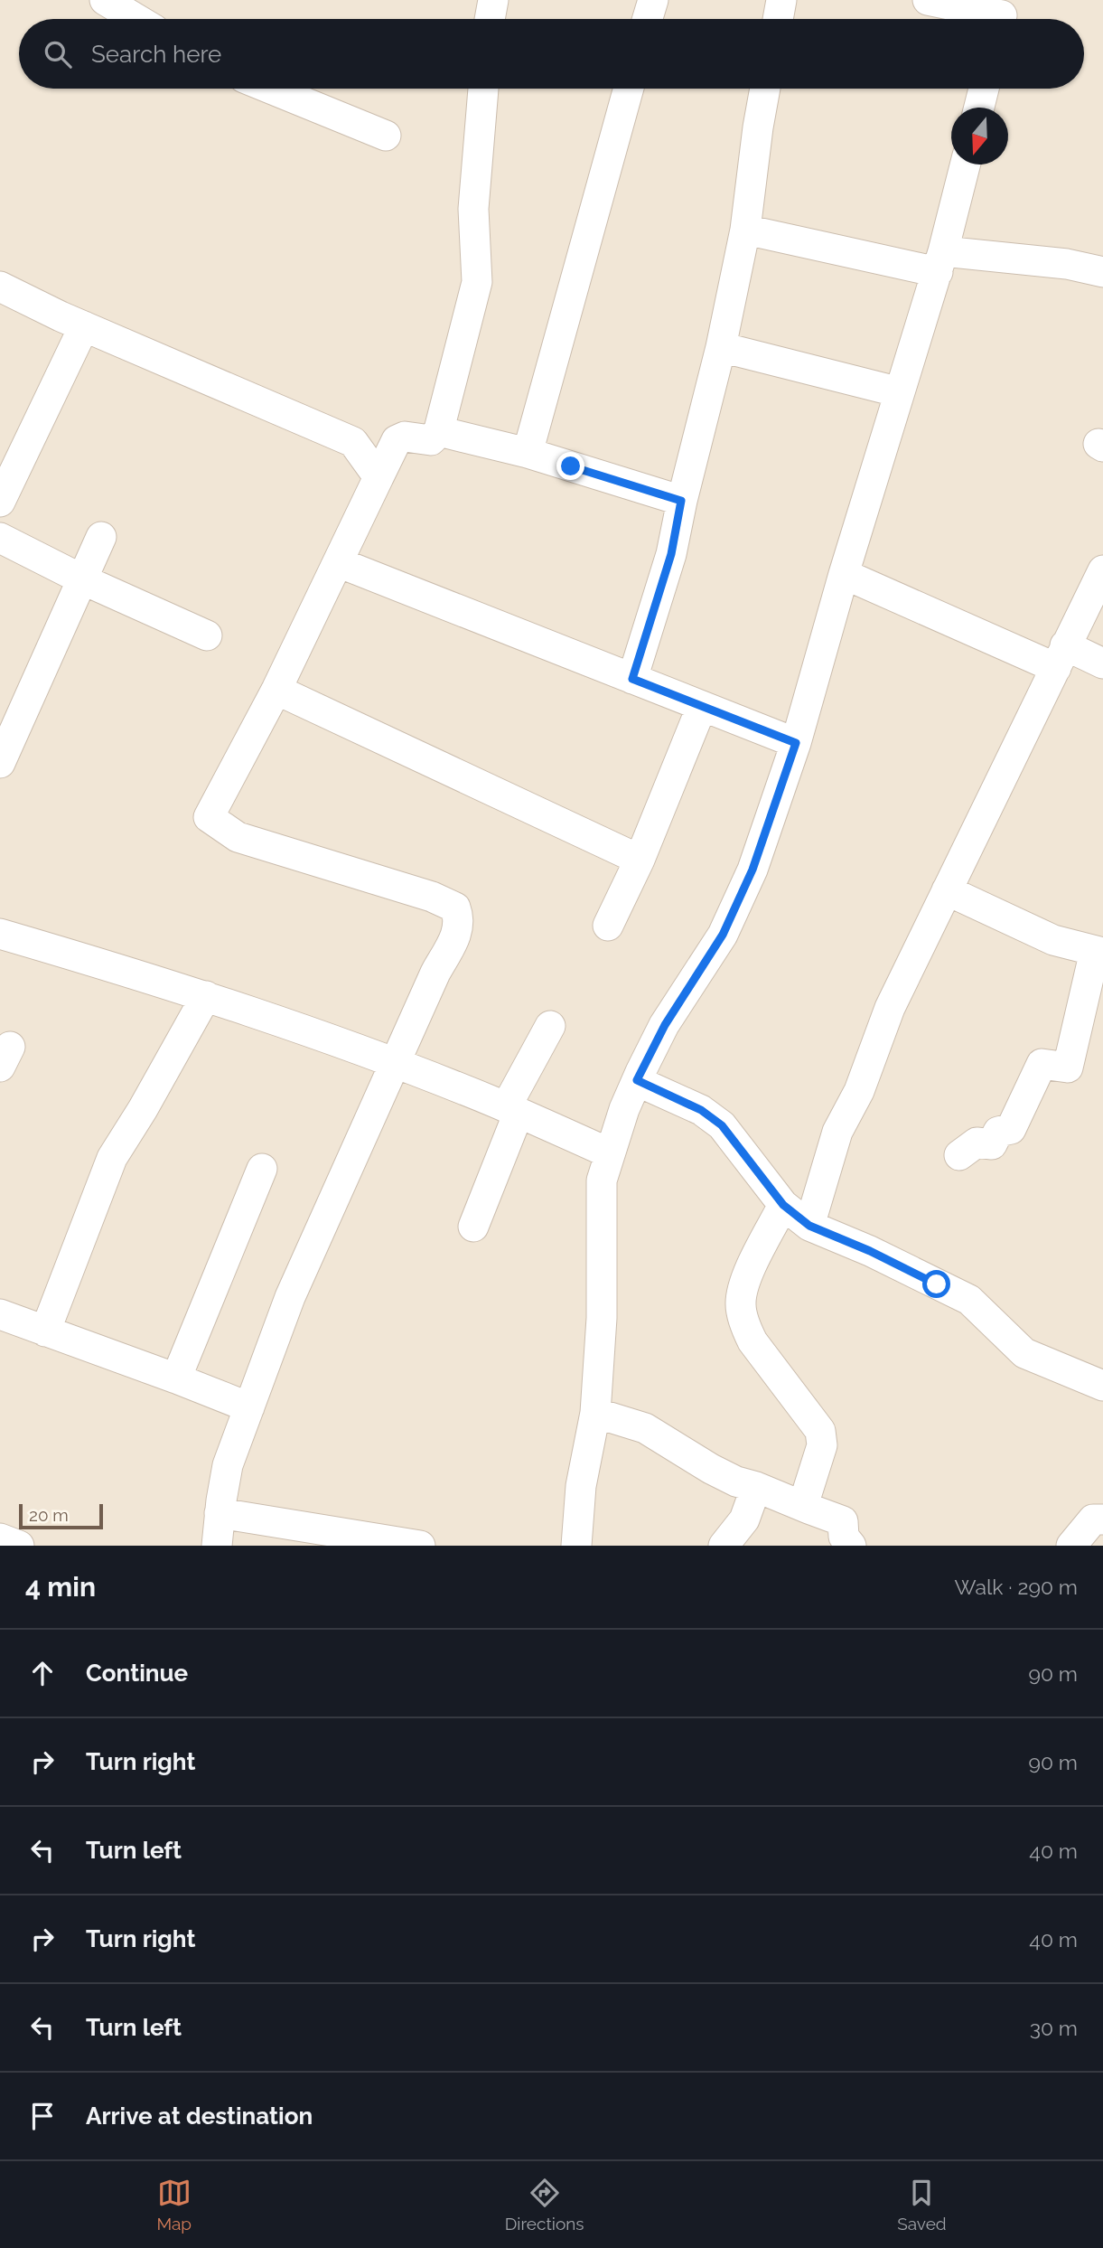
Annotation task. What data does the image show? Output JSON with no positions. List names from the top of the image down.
{
  "scale_bar": "20 m",
  "north": "bottom",
  "page": {
    "search": "Search here",
    "scale": "20 m",
    "heading": ["4 min", "Walk · 290 m"],
    "list": [
      ["Continue", "90 m"],
      ["Turn right", "90 m"],
      ["Turn left", "40 m"],
      ["Turn right", "40 m"],
      ["Turn left", "30 m"],
      "Arrive at destination"
    ],
    "nav": ["Map", "Directions", "Saved"]
  }
}
